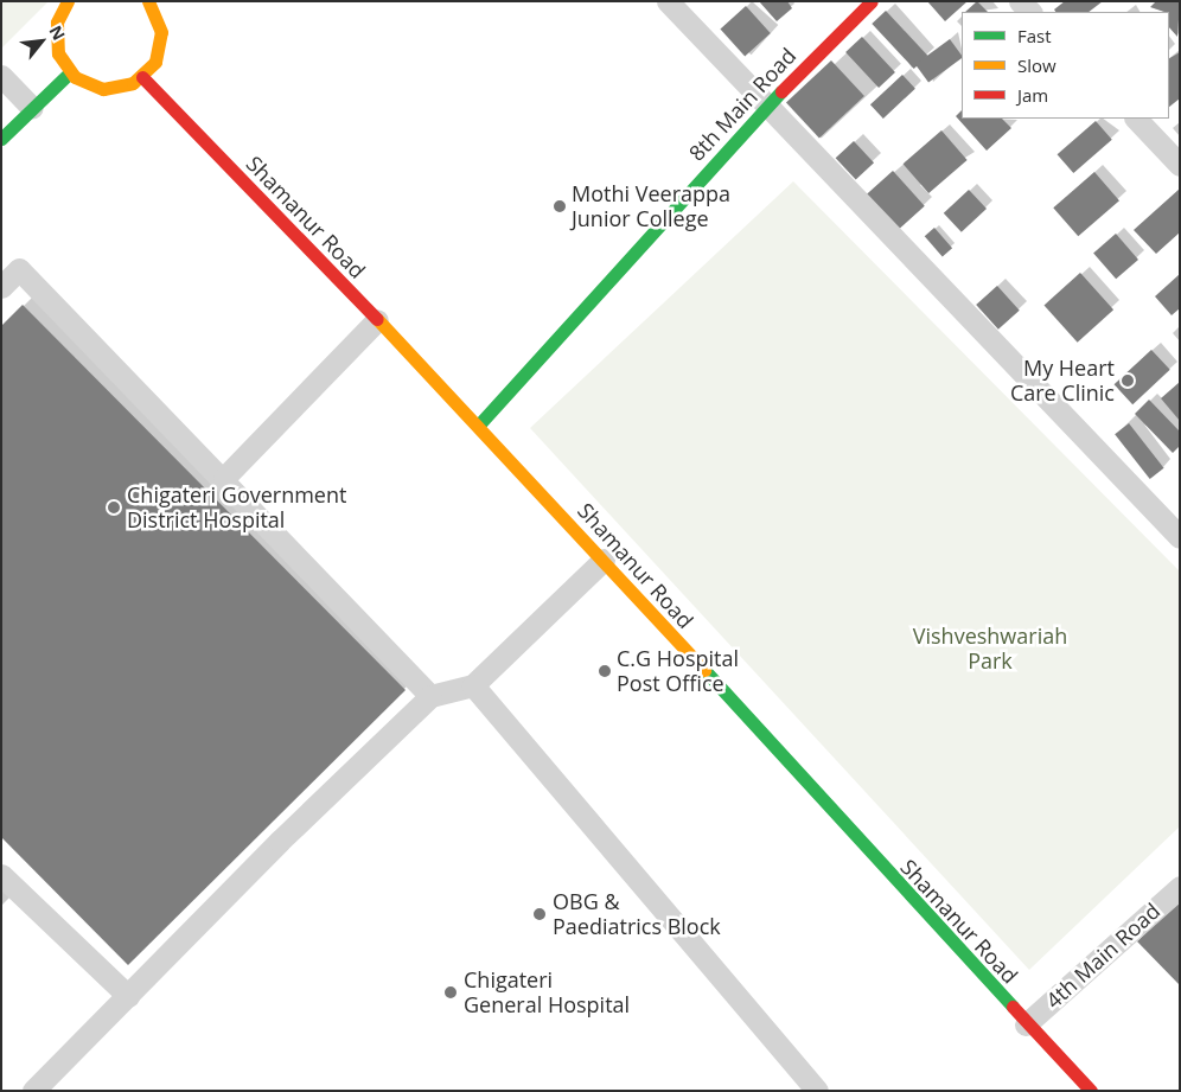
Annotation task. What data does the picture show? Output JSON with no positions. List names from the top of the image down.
{
  "streets": {
    "main road": ["8th Main Road", "Shamanur Road"],
    "street": ["4th Main Road"]
  },
  "crossings": [
    ["8th Main Road", "Shamanur Road"],
    ["Shamanur Road", "4th Main Road"]
  ],
  "parks": ["Vishveshwariah Park"],
  "places": [
    "Mothi Veerappa Junior College",
    "My Heart Care Clinic",
    "Chigateri Government District Hospital",
    "C.G Hospital Post Office",
    "OBG & Paediatrics Block",
    "Chigateri General Hospital"
  ],
  "legend": ["Fast", "Slow", "Jam"],
  "north": "top right"
}
